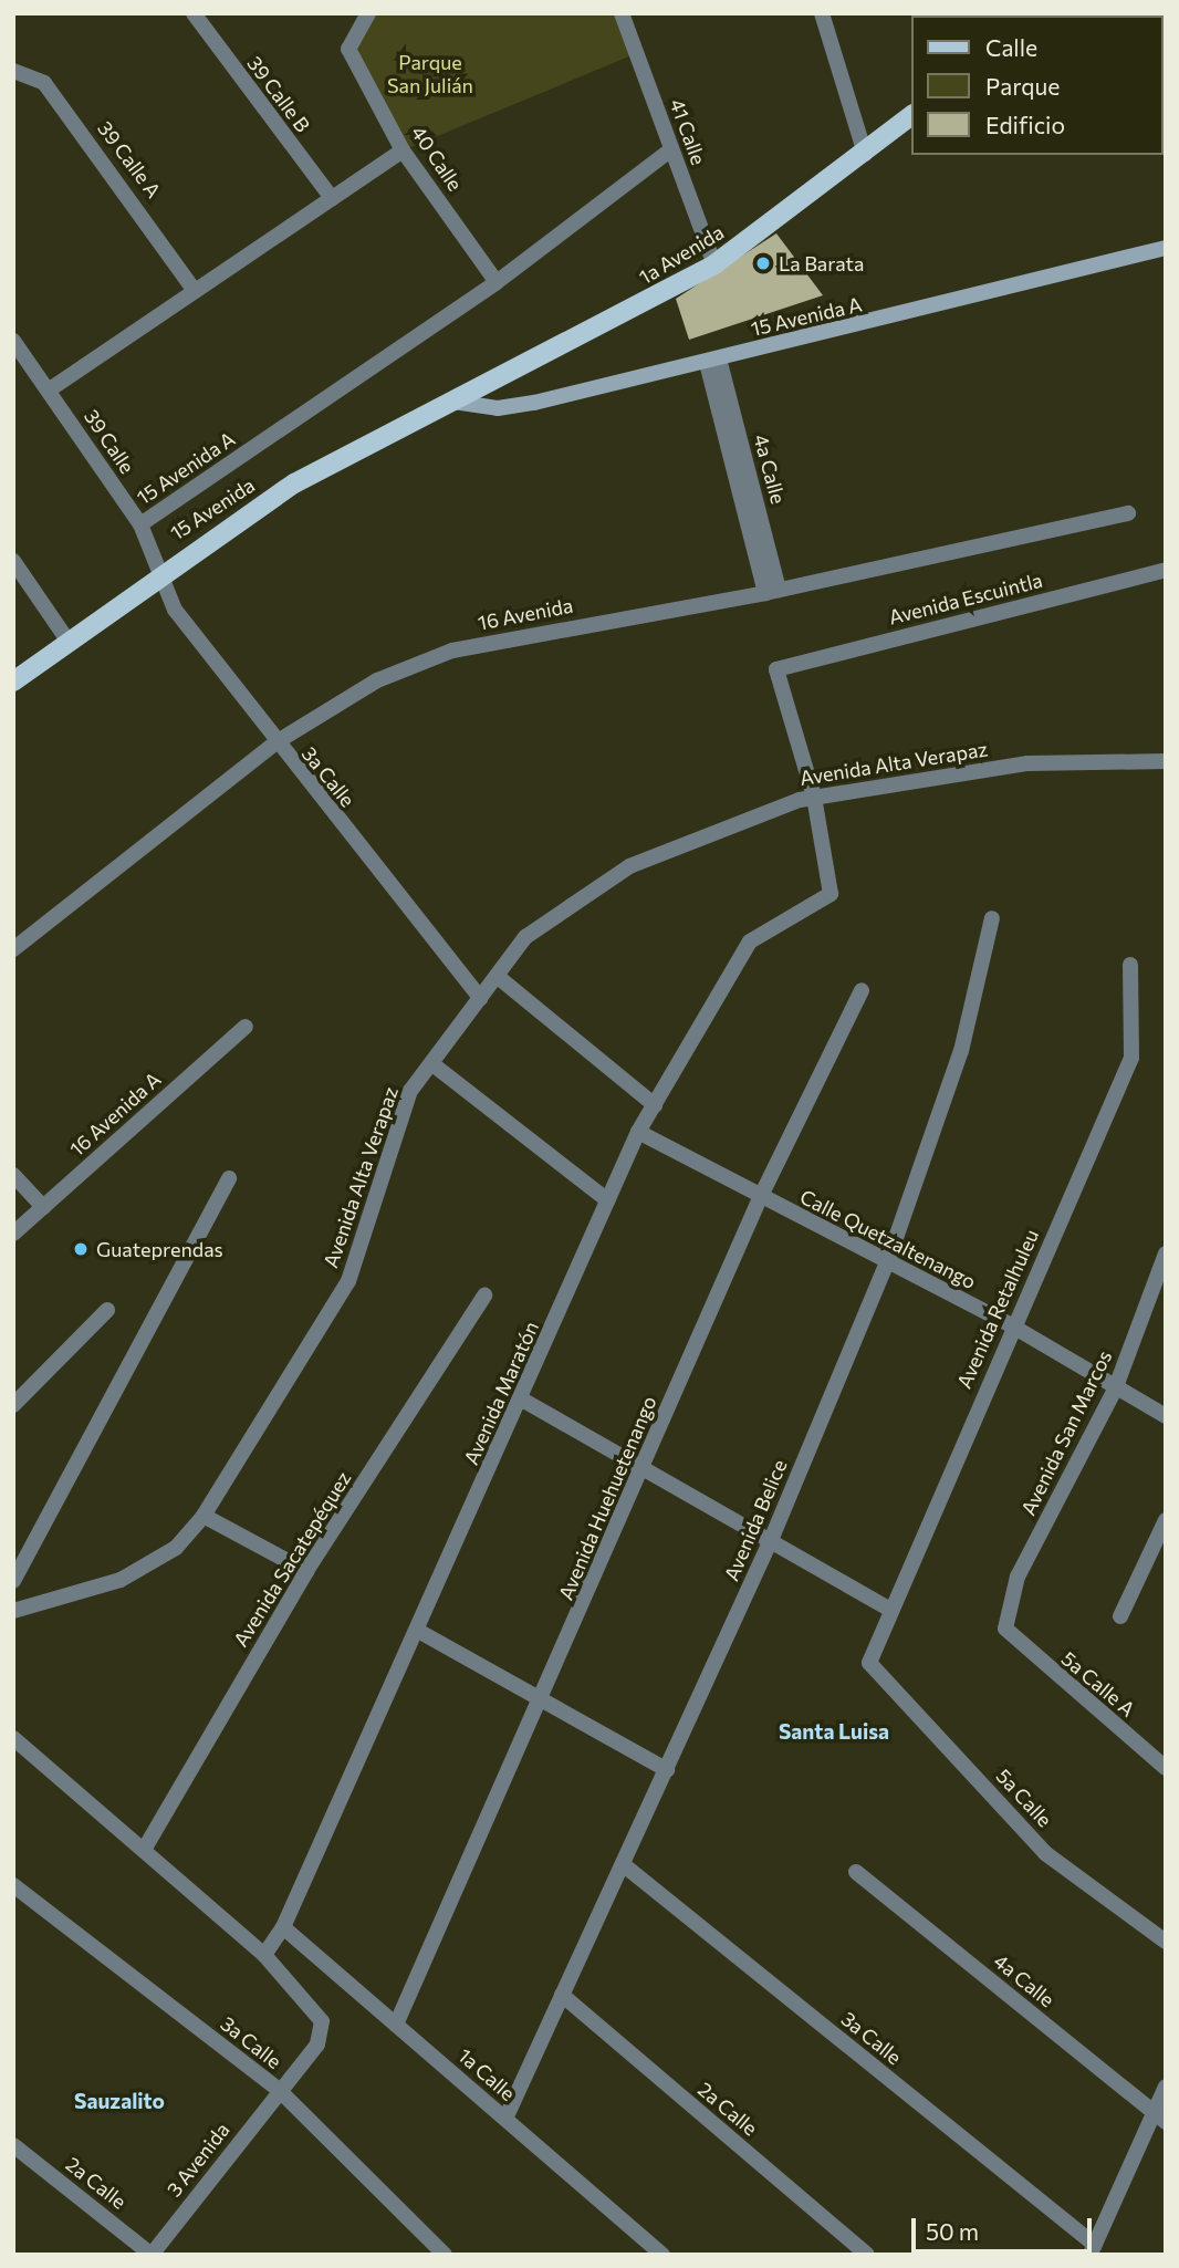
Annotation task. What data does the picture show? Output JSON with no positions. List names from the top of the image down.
{
  "streets": {
    "main road": ["1a Avenida", "15 Avenida"],
    "street": [
      "39 Calle B",
      "41 Calle",
      "40 Calle",
      "39 Calle A",
      "15 Avenida A",
      "39 Calle",
      "4a Calle",
      "Avenida Escuintla",
      "16 Avenida",
      "Avenida Alta Verapaz",
      "3a Calle",
      "16 Avenida A",
      "Calle Quetzaltenango",
      "Avenida Retalhuleu",
      "Avenida Maratón",
      "Avenida San Marcos",
      "Avenida Huehuetenango",
      "Avenida Belice",
      "Avenida Sacatepéquez",
      "5a Calle A",
      "5a Calle",
      "1a Calle",
      "2a Calle",
      "3 Avenida"
    ]
  },
  "crossings": [
    ["41 Calle", "1a Avenida"],
    ["41 Calle", "15 Avenida A"],
    ["40 Calle", "15 Avenida A"],
    ["1a Avenida", "15 Avenida A"],
    ["1a Avenida", "15 Avenida"],
    ["15 Avenida A", "39 Calle"],
    ["15 Avenida A", "4a Calle"],
    ["15 Avenida A", "15 Avenida"],
    ["39 Calle", "15 Avenida"],
    ["39 Calle", "3a Calle"],
    ["4a Calle", "16 Avenida"],
    ["15 Avenida", "3a Calle"],
    ["Avenida Escuintla", "Avenida Alta Verapaz"],
    ["Avenida Escuintla", "Avenida Maratón"],
    ["16 Avenida", "3a Calle"],
    ["Avenida Alta Verapaz", "3a Calle"],
    ["Avenida Alta Verapaz", "Avenida Maratón"],
    ["3a Calle", "Avenida Belice"],
    ["3a Calle", "3 Avenida"],
    ["Calle Quetzaltenango", "Avenida Retalhuleu"],
    ["Calle Quetzaltenango", "Avenida Maratón"],
    ["Calle Quetzaltenango", "Avenida San Marcos"],
    ["Calle Quetzaltenango", "Avenida Huehuetenango"],
    ["Calle Quetzaltenango", "Avenida Belice"],
    ["Avenida Retalhuleu", "5a Calle"],
    ["Avenida Maratón", "1a Calle"],
    ["Avenida Maratón", "3 Avenida"],
    ["Avenida San Marcos", "5a Calle A"],
    ["Avenida Huehuetenango", "1a Calle"],
    ["Avenida Belice", "1a Calle"],
    ["Avenida Belice", "2a Calle"],
    ["2a Calle", "3 Avenida"]
  ],
  "districts": ["Santa Luisa", "Sauzalito"],
  "parks": ["Parque San Julián"],
  "places": ["La Barata", "Guateprendas"],
  "legend": ["Calle", "Parque", "Edificio"],
  "scale_bar": "50 m"
}
